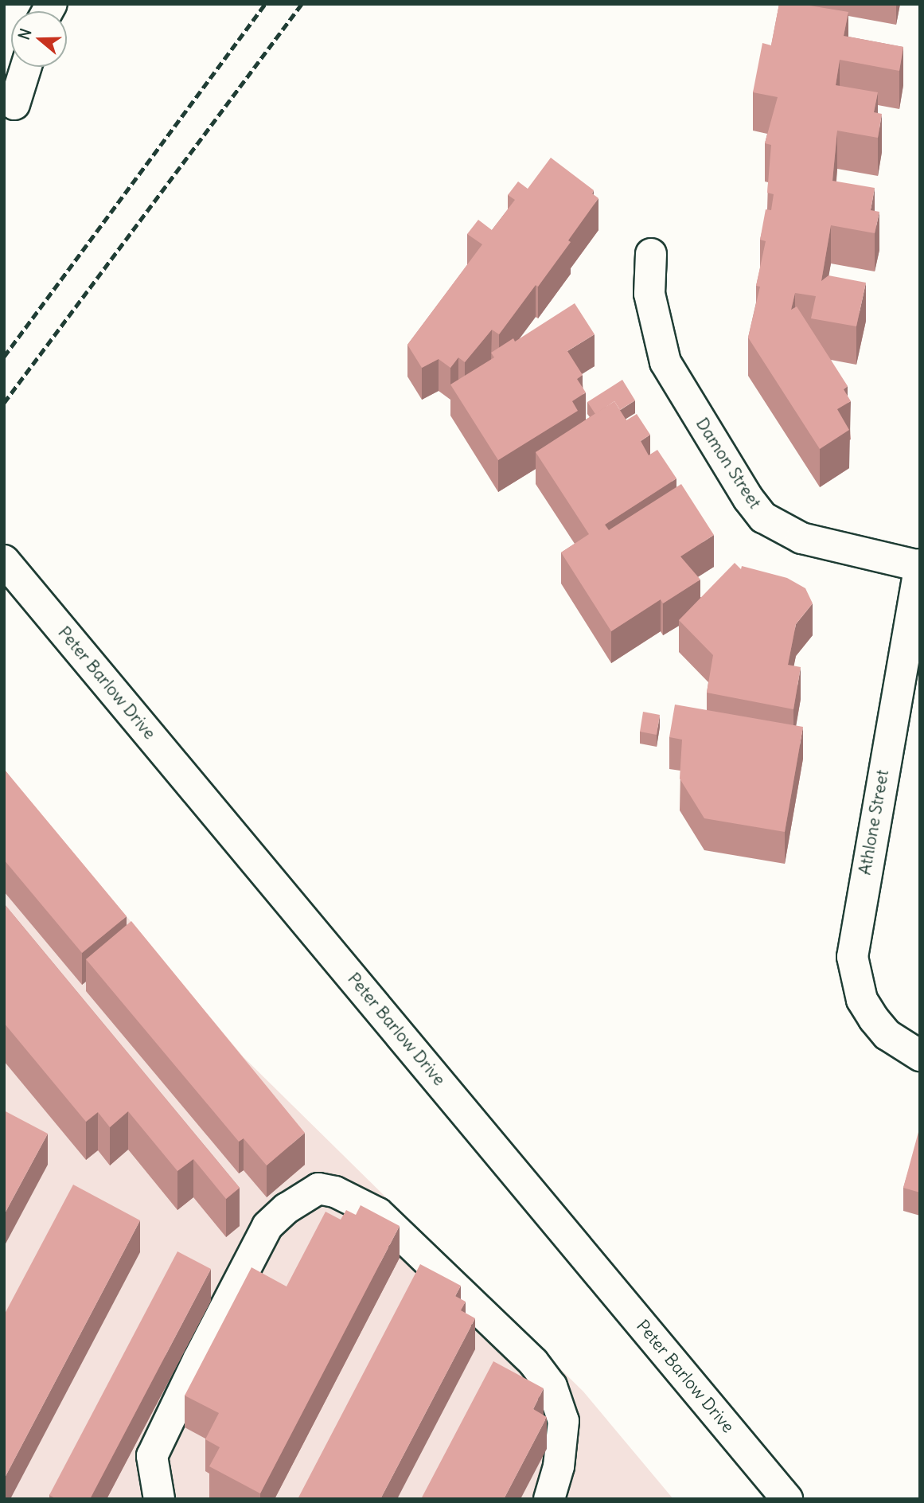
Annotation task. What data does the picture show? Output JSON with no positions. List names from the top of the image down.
{
  "streets": {
    "street": ["Damon Street", "Peter Barlow Drive", "Athlone Street"]
  },
  "crossings": [
    ["Damon Street", "Athlone Street"]
  ],
  "north": "left"
}
